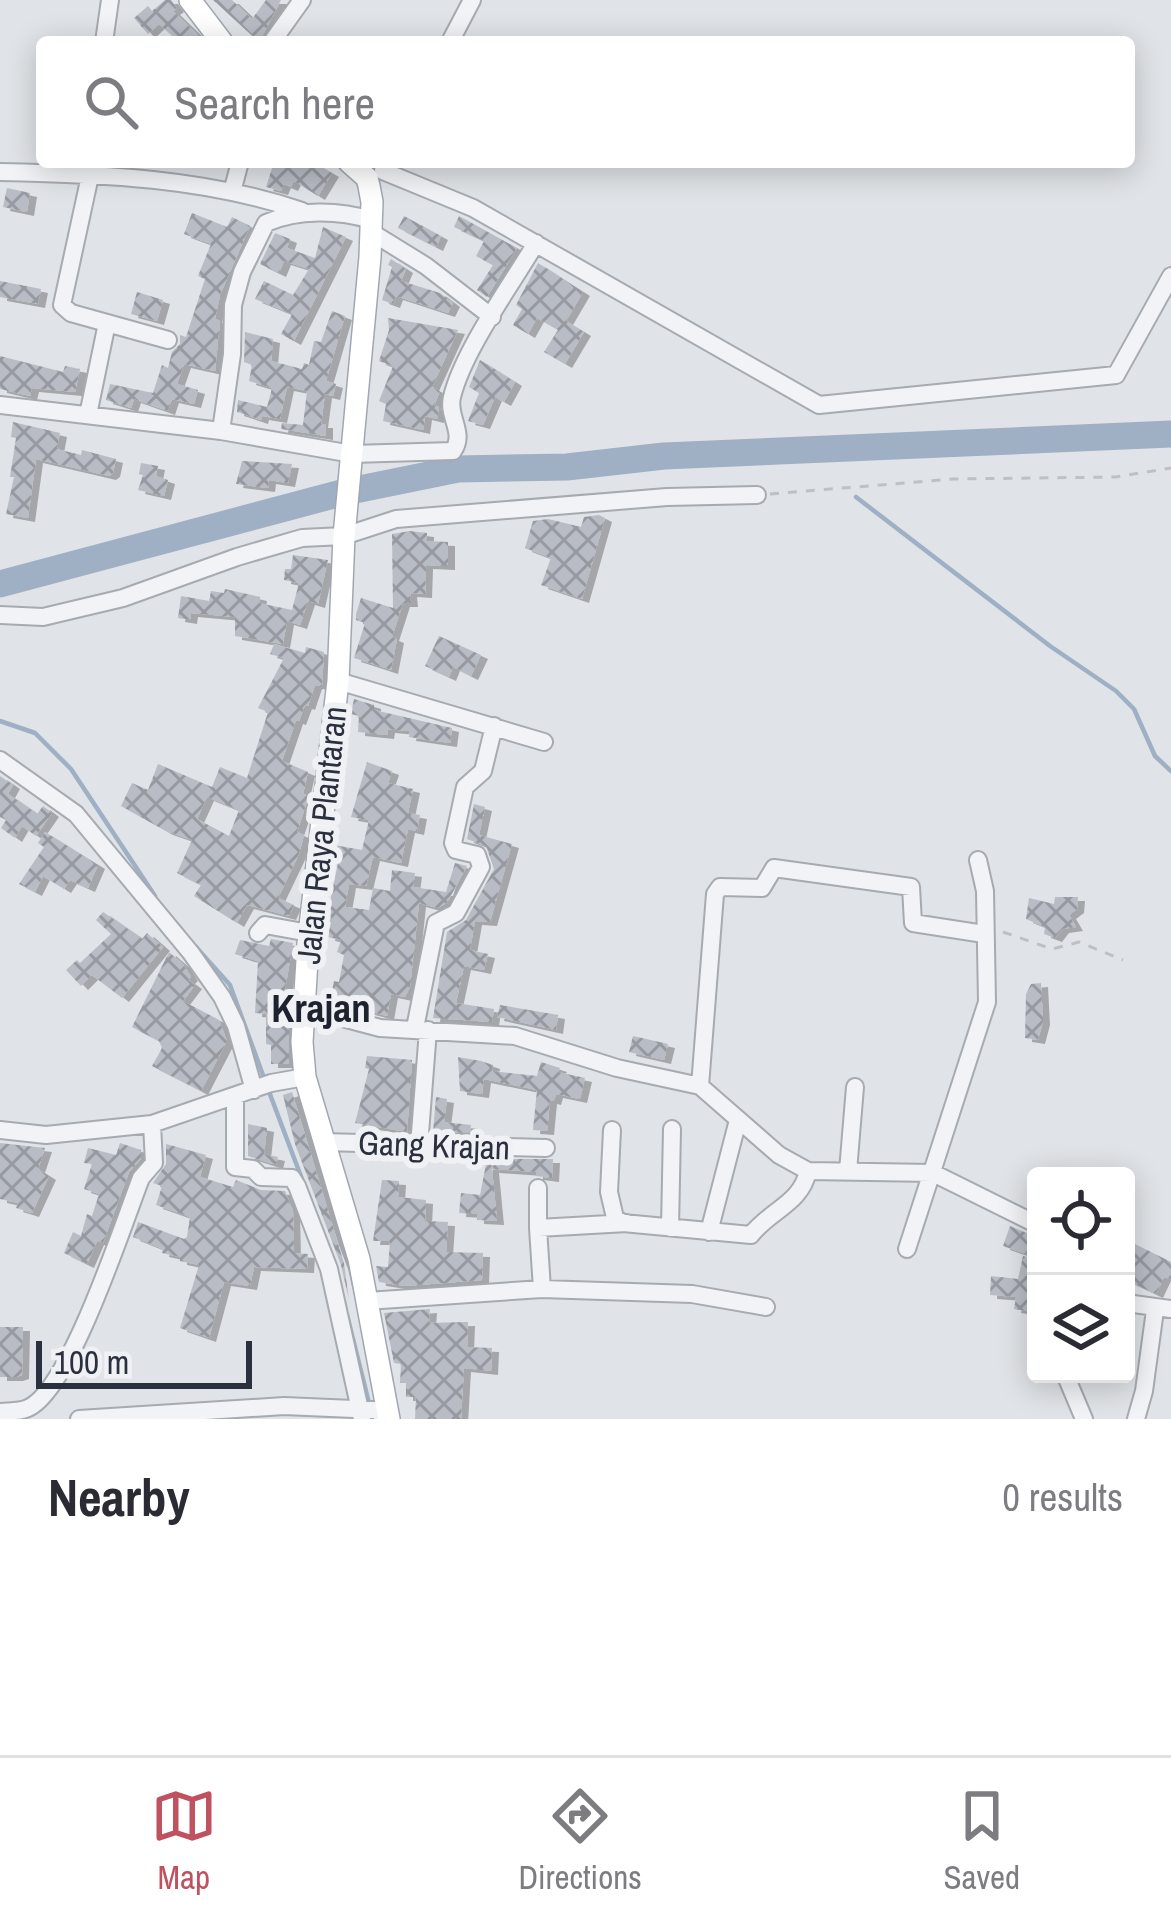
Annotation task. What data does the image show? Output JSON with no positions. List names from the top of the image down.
{
  "streets": {
    "main road": ["Jalan Raya Plantaran"],
    "street": ["Gang Krajan"]
  },
  "crossings": [
    ["Jalan Raya Plantaran", "Gang Krajan"]
  ],
  "districts": ["Krajan"],
  "scale_bar": "100 m",
  "page": {
    "search": "Search here",
    "scale": "100 m",
    "heading": ["Nearby", "0 results"],
    "nav": ["Map", "Directions", "Saved"]
  }
}
